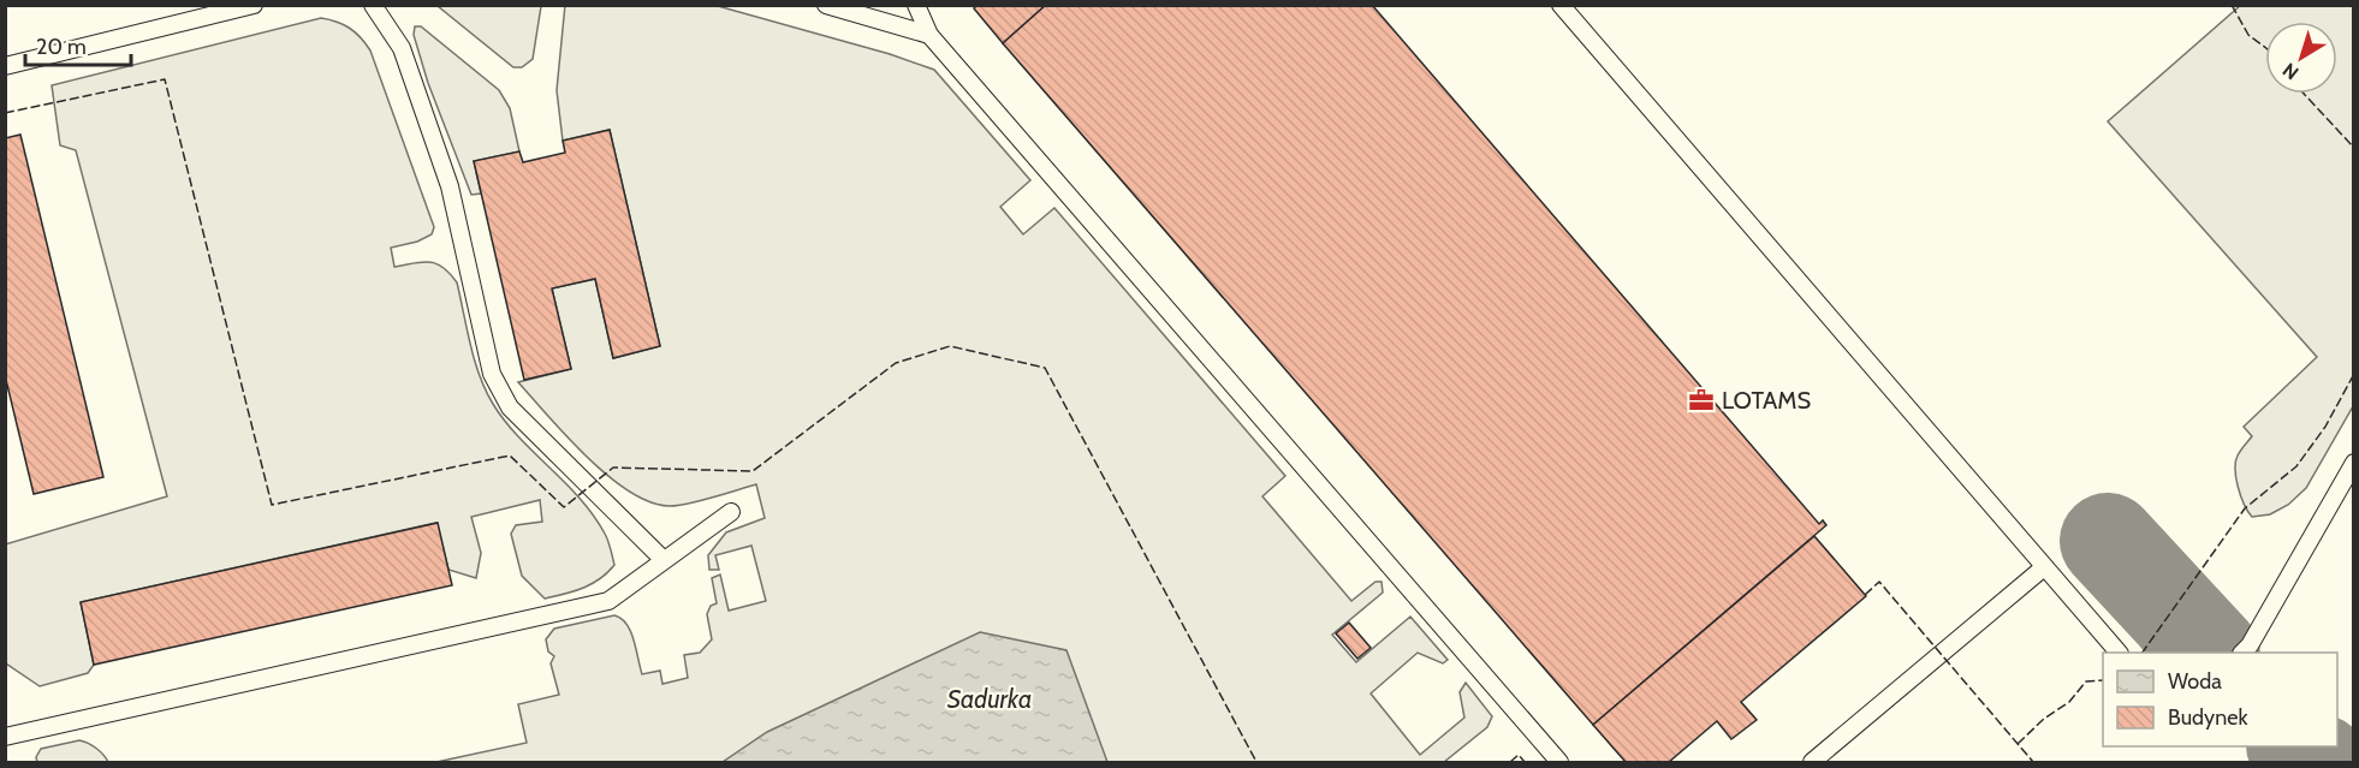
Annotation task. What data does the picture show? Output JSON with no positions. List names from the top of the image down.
{
  "water": ["Sadurka"],
  "places": {
    "office": ["LOTAMS"]
  },
  "legend": ["Woda", "Budynek"],
  "scale_bar": "20 m",
  "north": "bottom left"
}
